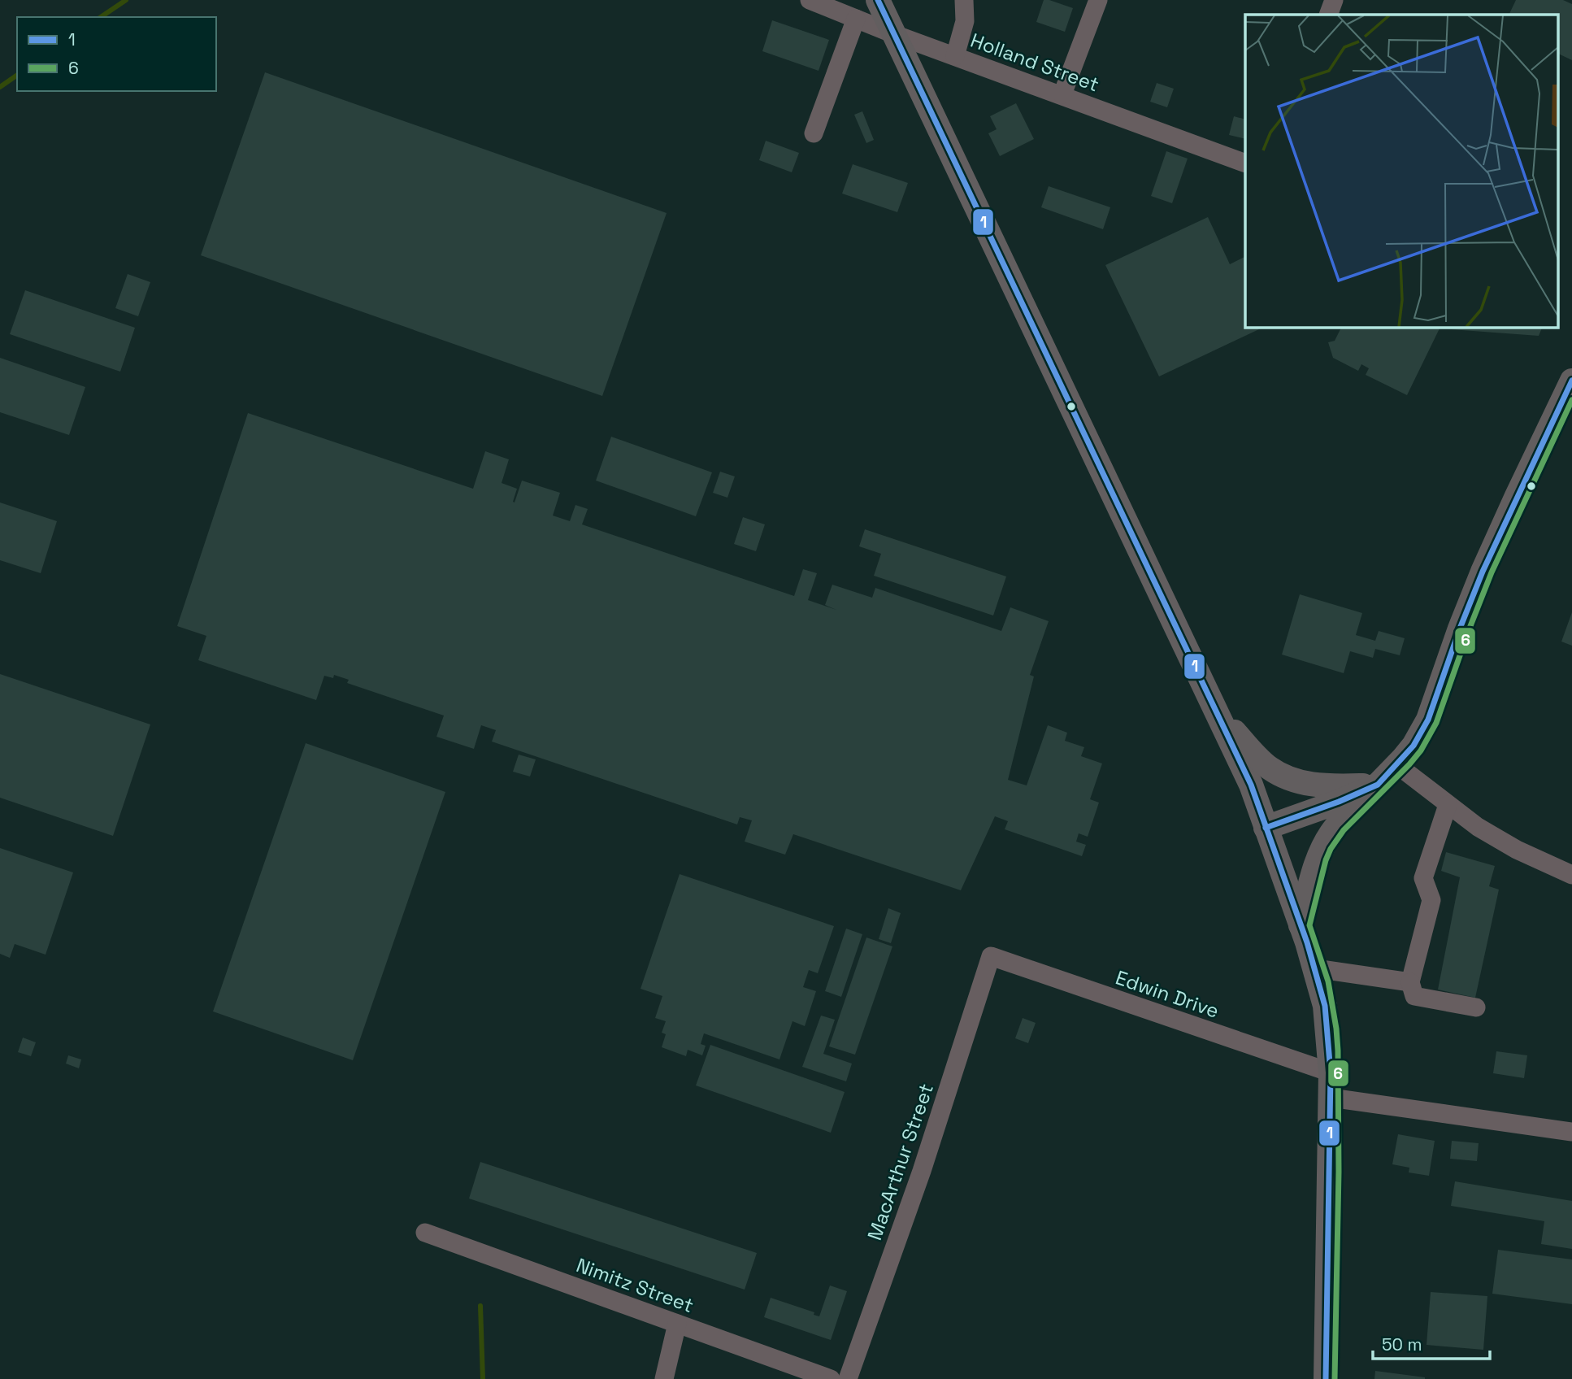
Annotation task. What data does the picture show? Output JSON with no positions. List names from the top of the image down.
{
  "streets": {
    "street": [
      "Holland Street",
      "Edwin Drive",
      "MacArthur Street",
      "Nimitz Street"
    ]
  },
  "crossings": [
    ["Edwin Drive", "MacArthur Street"]
  ],
  "lines": ["transit line 1", "transit line 6"],
  "legend": ["1", "6"],
  "scale_bar": "50 m"
}
